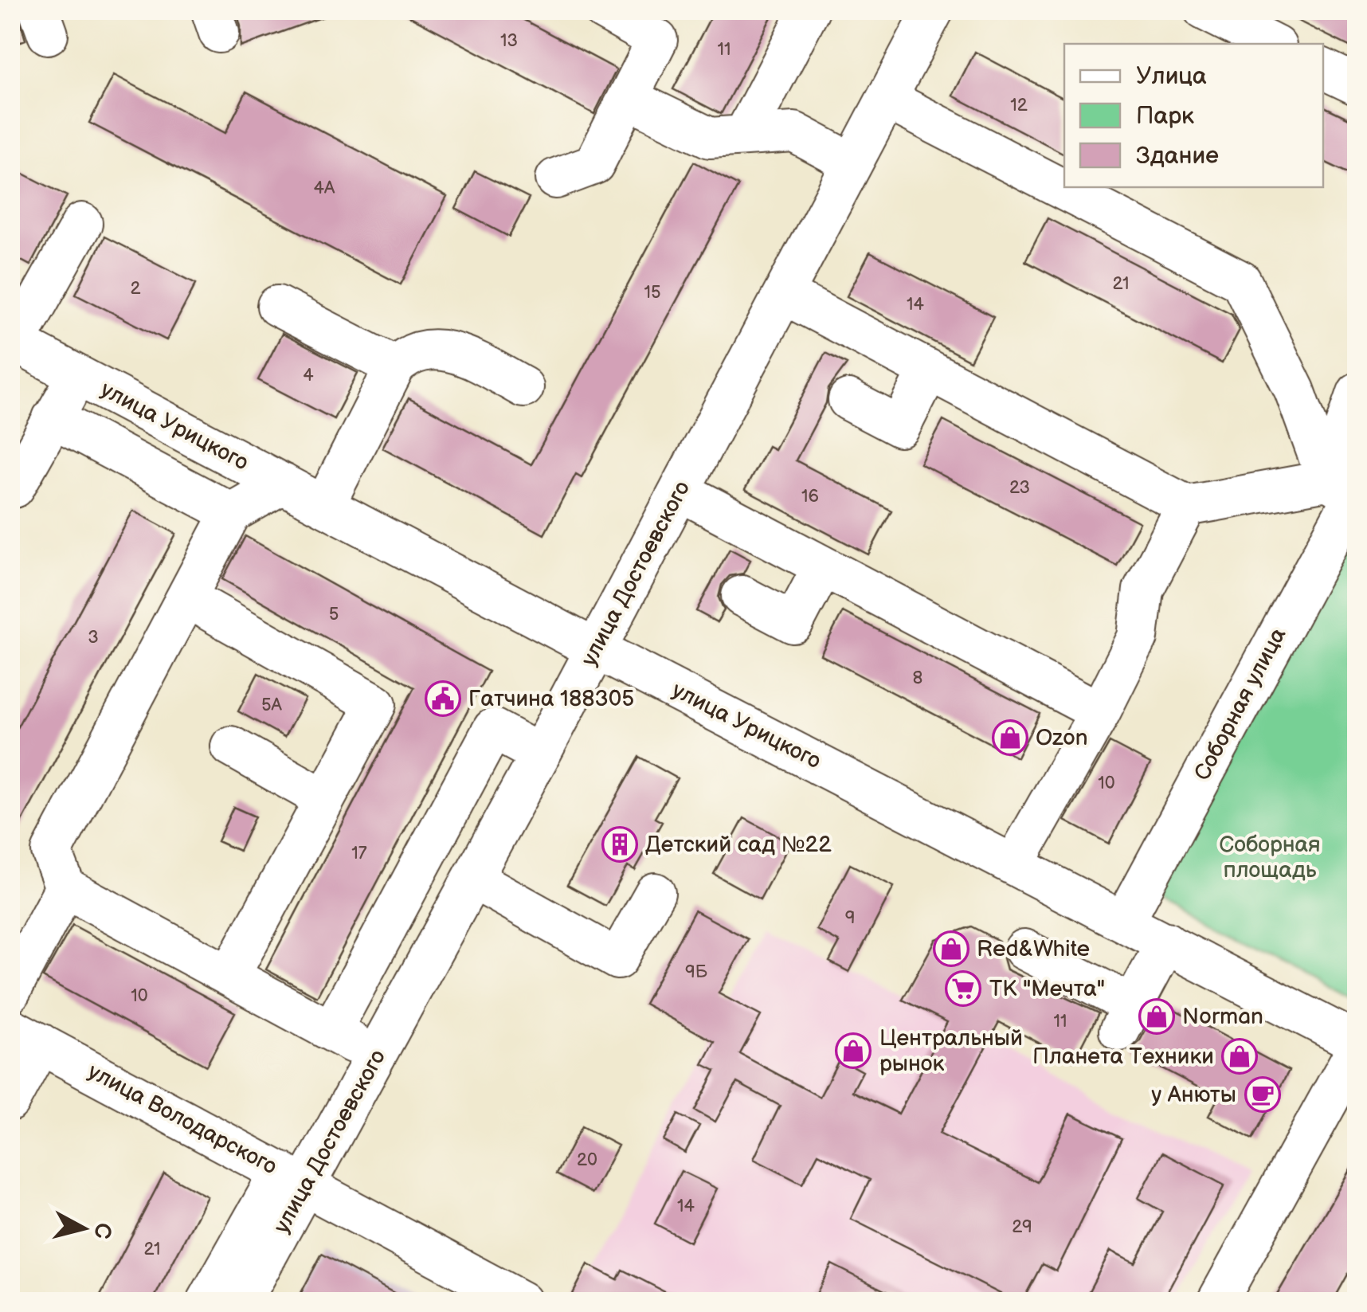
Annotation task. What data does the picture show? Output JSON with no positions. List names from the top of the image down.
{
  "streets": {
    "street": [
      "улица Урицкого",
      "улица Достоевского",
      "Соборная улица",
      "улица Володарского"
    ]
  },
  "crossings": [
    ["улица Урицкого", "улица Достоевского"],
    ["улица Урицкого", "Соборная улица"],
    ["улица Достоевского", "улица Володарского"]
  ],
  "parks": ["Соборная площадь"],
  "places": {
    "public building": ["Гатчина 188305"],
    "shop": [
      "Ozon",
      "Red&White",
      "Norman",
      "Центральный рынок",
      "Планета Техники"
    ],
    "building": ["Детский сад №22"],
    "supermarket": ["ТК \"Мечта\""],
    "cafe": ["у Анюты"]
  },
  "house_numbers": [
    "13",
    "11",
    "12",
    "4А",
    "21",
    "2",
    "15",
    "14",
    "4",
    "23",
    "16",
    "5",
    "3",
    "8",
    "5А",
    "10",
    "17",
    "9",
    "9Б",
    "10",
    "11",
    "20",
    "14",
    "29",
    "21"
  ],
  "legend": ["Улица", "Парк", "Здание"],
  "north": "right"
}
